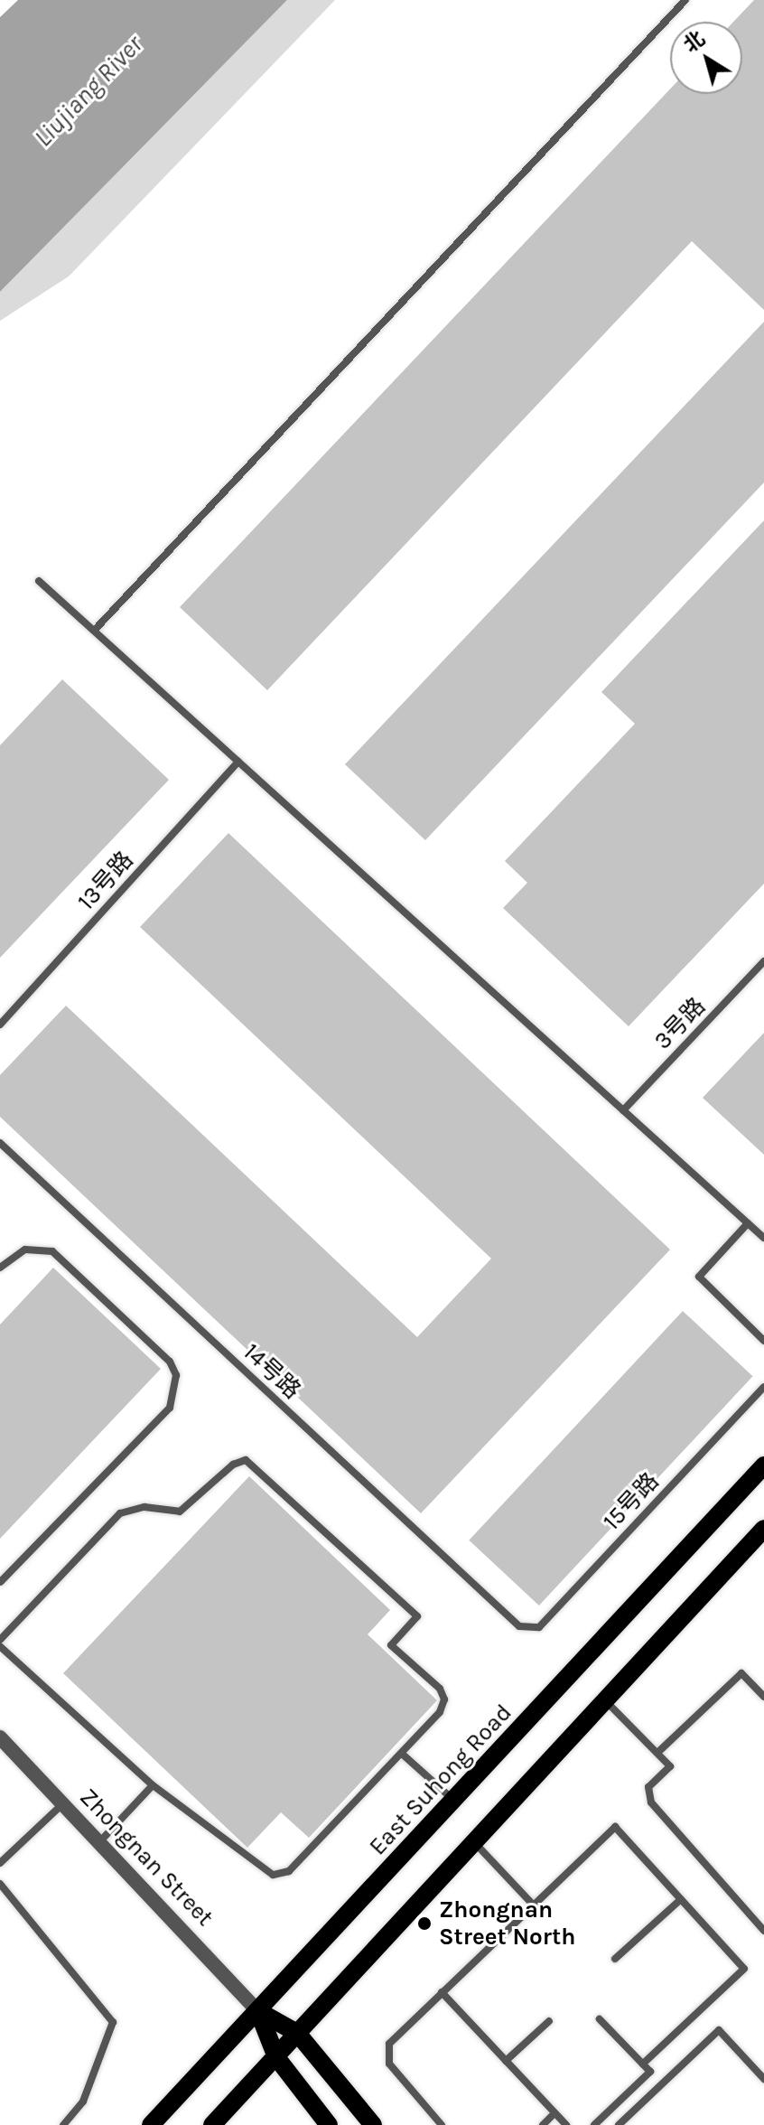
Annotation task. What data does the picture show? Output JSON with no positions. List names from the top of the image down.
{
  "streets": {
    "main road": ["East Suhong Road", "Zhongnan Street"],
    "lane": [
      "13号路",
      "3号路",
      "14号路",
      "15号路"
    ]
  },
  "crossings": [
    ["14号路", "15号路"],
    ["East Suhong Road", "Zhongnan Street"]
  ],
  "water": ["Liujiang River"],
  "places": ["Zhongnan Street North"],
  "north": "top left"
}
